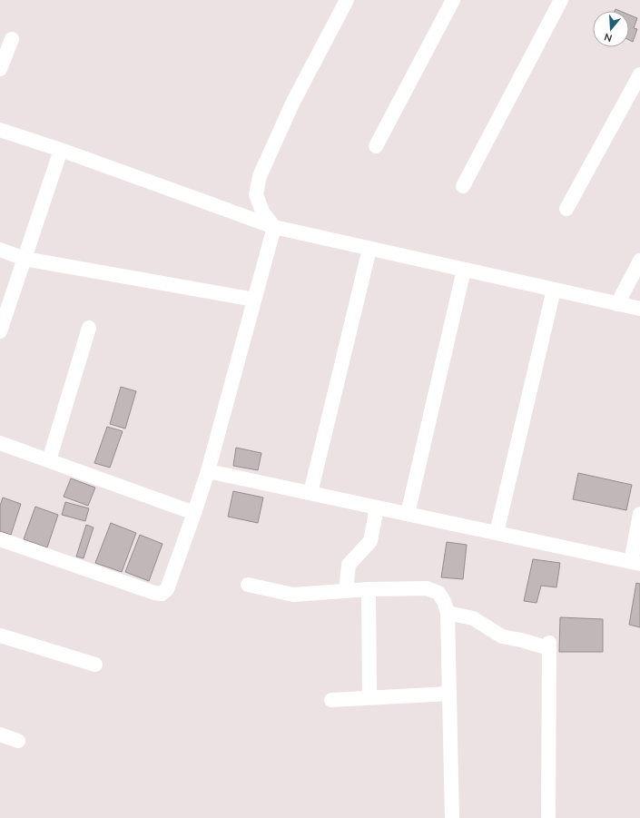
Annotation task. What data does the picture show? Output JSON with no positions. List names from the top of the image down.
{
  "north": "bottom"
}
